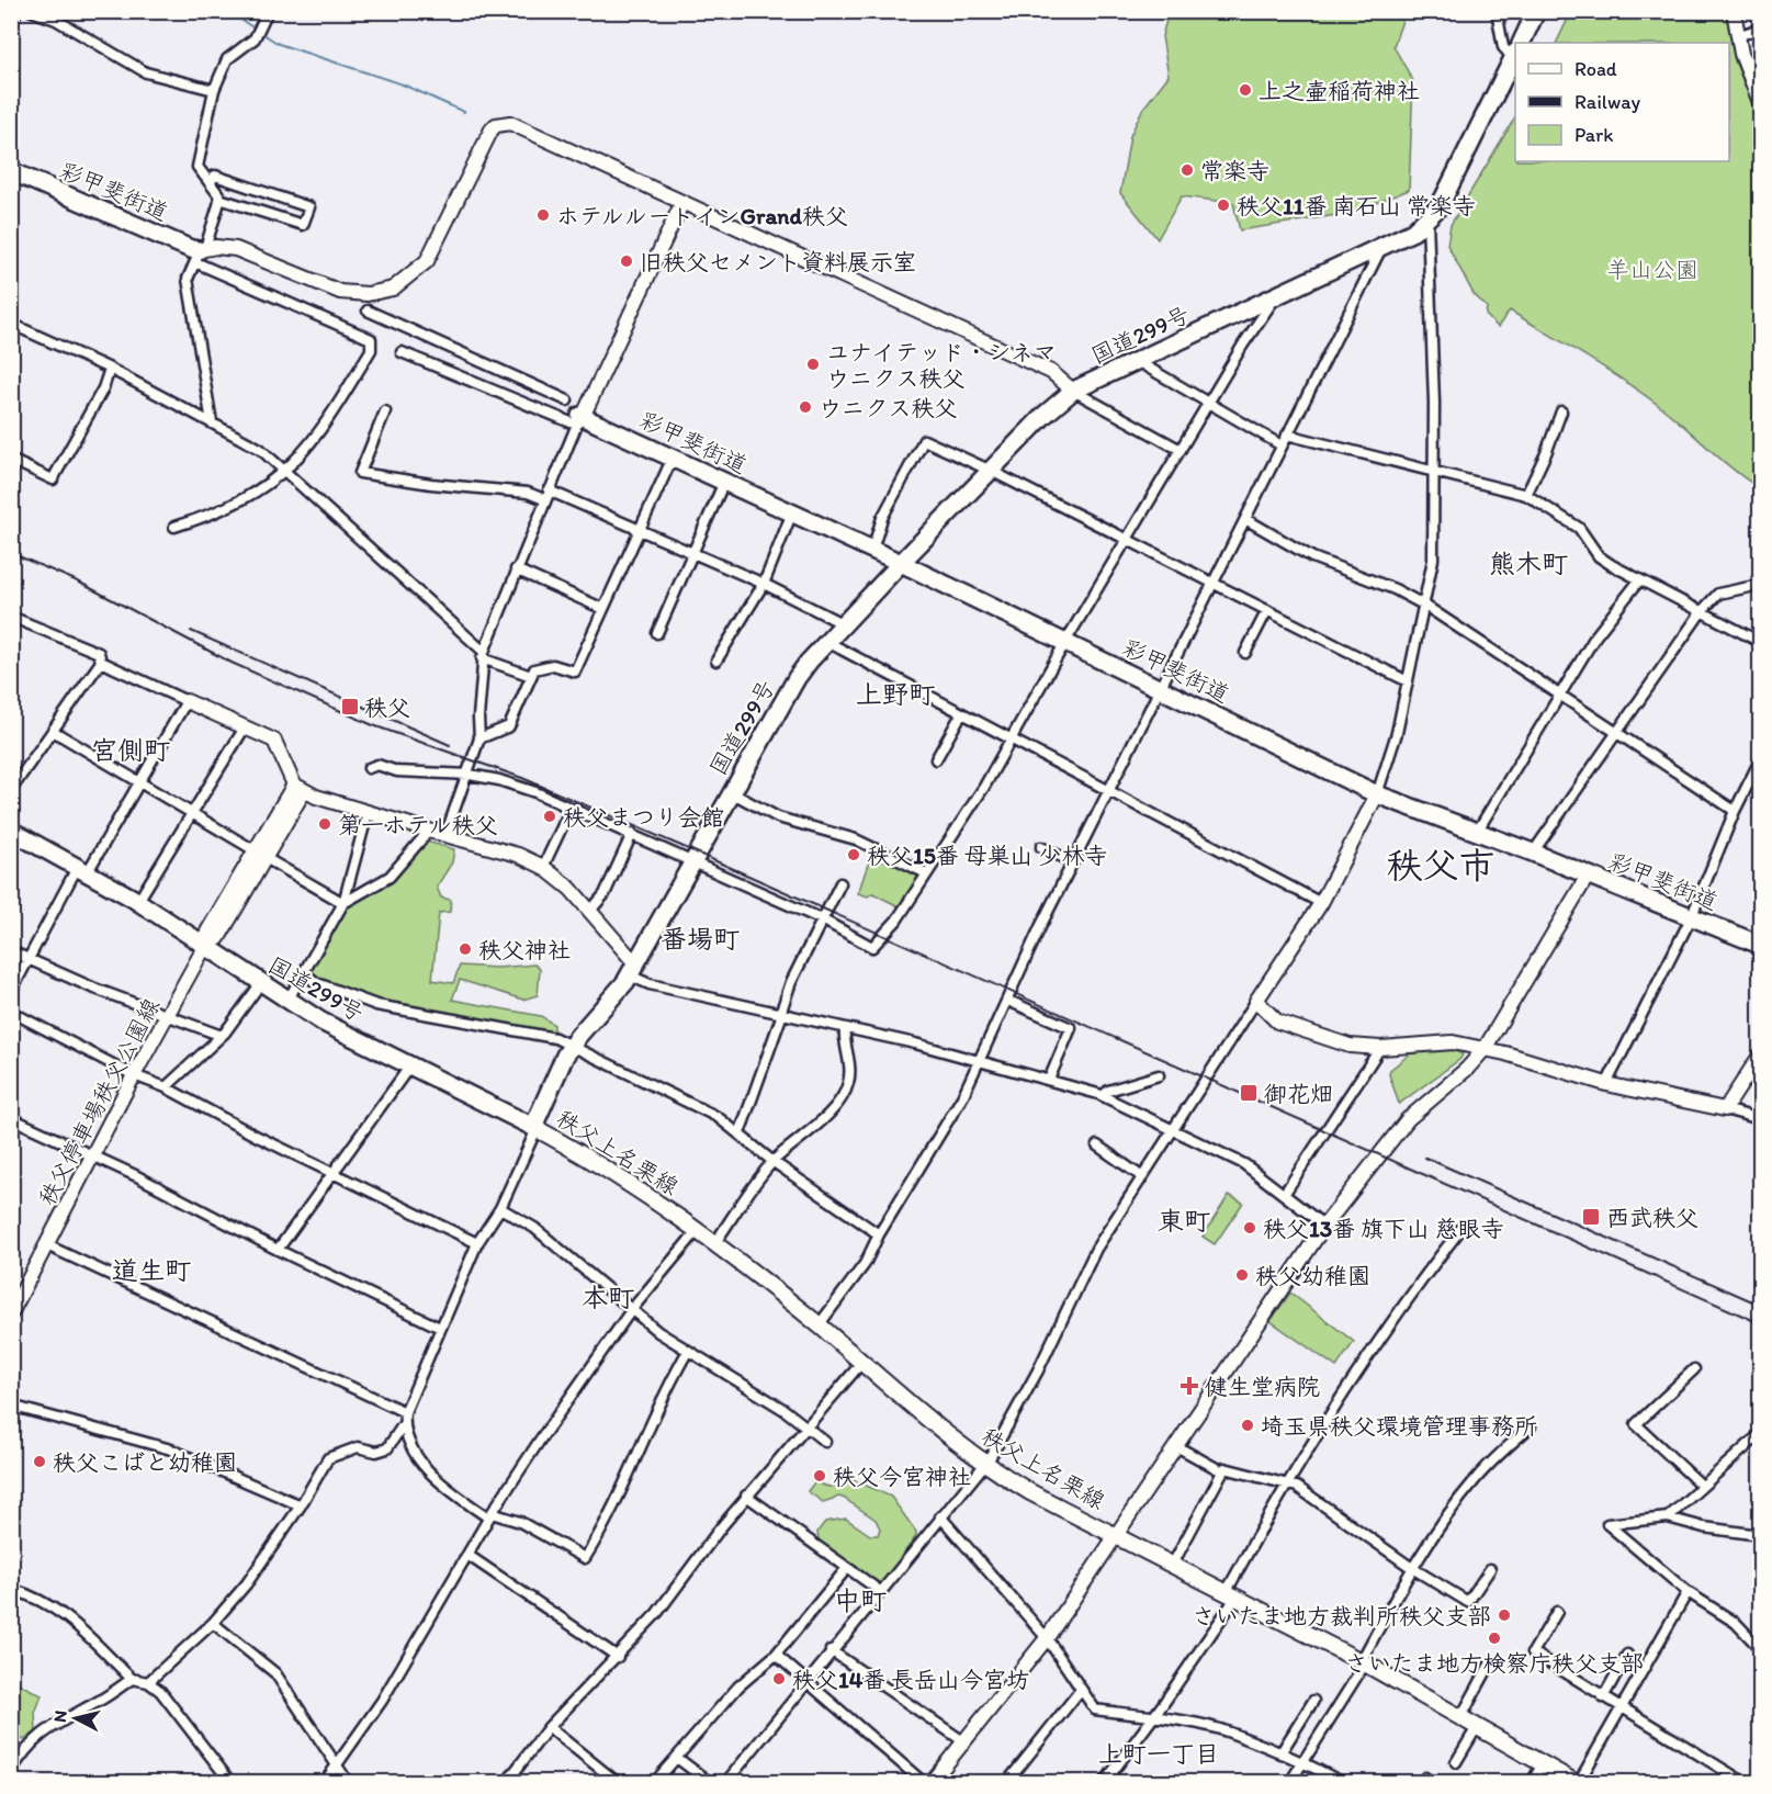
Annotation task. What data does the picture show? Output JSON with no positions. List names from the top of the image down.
{
  "streets": {
    "highway": ["彩甲斐街道", "国道299号"],
    "main road": ["秩父上名栗線"],
    "street": ["秩父停車場秩父公園線"]
  },
  "crossings": [
    ["彩甲斐街道", "国道299号"],
    ["国道299号", "秩父停車場秩父公園線"],
    ["国道299号", "秩父上名栗線"]
  ],
  "districts": [
    "熊木町",
    "上野町",
    "宮側町",
    "秩父市",
    "番場町",
    "東町",
    "道生町",
    "本町",
    "中町",
    "上町一丁目"
  ],
  "parks": ["羊山公園"],
  "places": {
    "other": [
      "上之壷稲荷神社",
      "常楽寺",
      "秩父11番 南石山 常楽寺",
      "ホテルルートインGrand秩父",
      "旧秩父セメント資料展示室",
      "ユナイテッド・シネマ ウニクス秩父",
      "ウニクス秩父",
      "秩父まつり会館",
      "第一ホテル秩父",
      "秩父15番 母巣山 少林寺",
      "秩父神社",
      "秩父13番 旗下山 慈眼寺",
      "秩父幼稚園",
      "埼玉県秩父環境管理事務所",
      "秩父こばと幼稚園",
      "秩父今宮神社",
      "さいたま地方裁判所秩父支部",
      "さいたま地方検察庁秩父支部",
      "秩父14番 長岳山今宮坊"
    ],
    "transit": ["秩父", "御花畑", "西武秩父"],
    "health": ["健生堂病院"]
  },
  "legend": ["Road", "Railway", "Park"],
  "north": "left"
}
